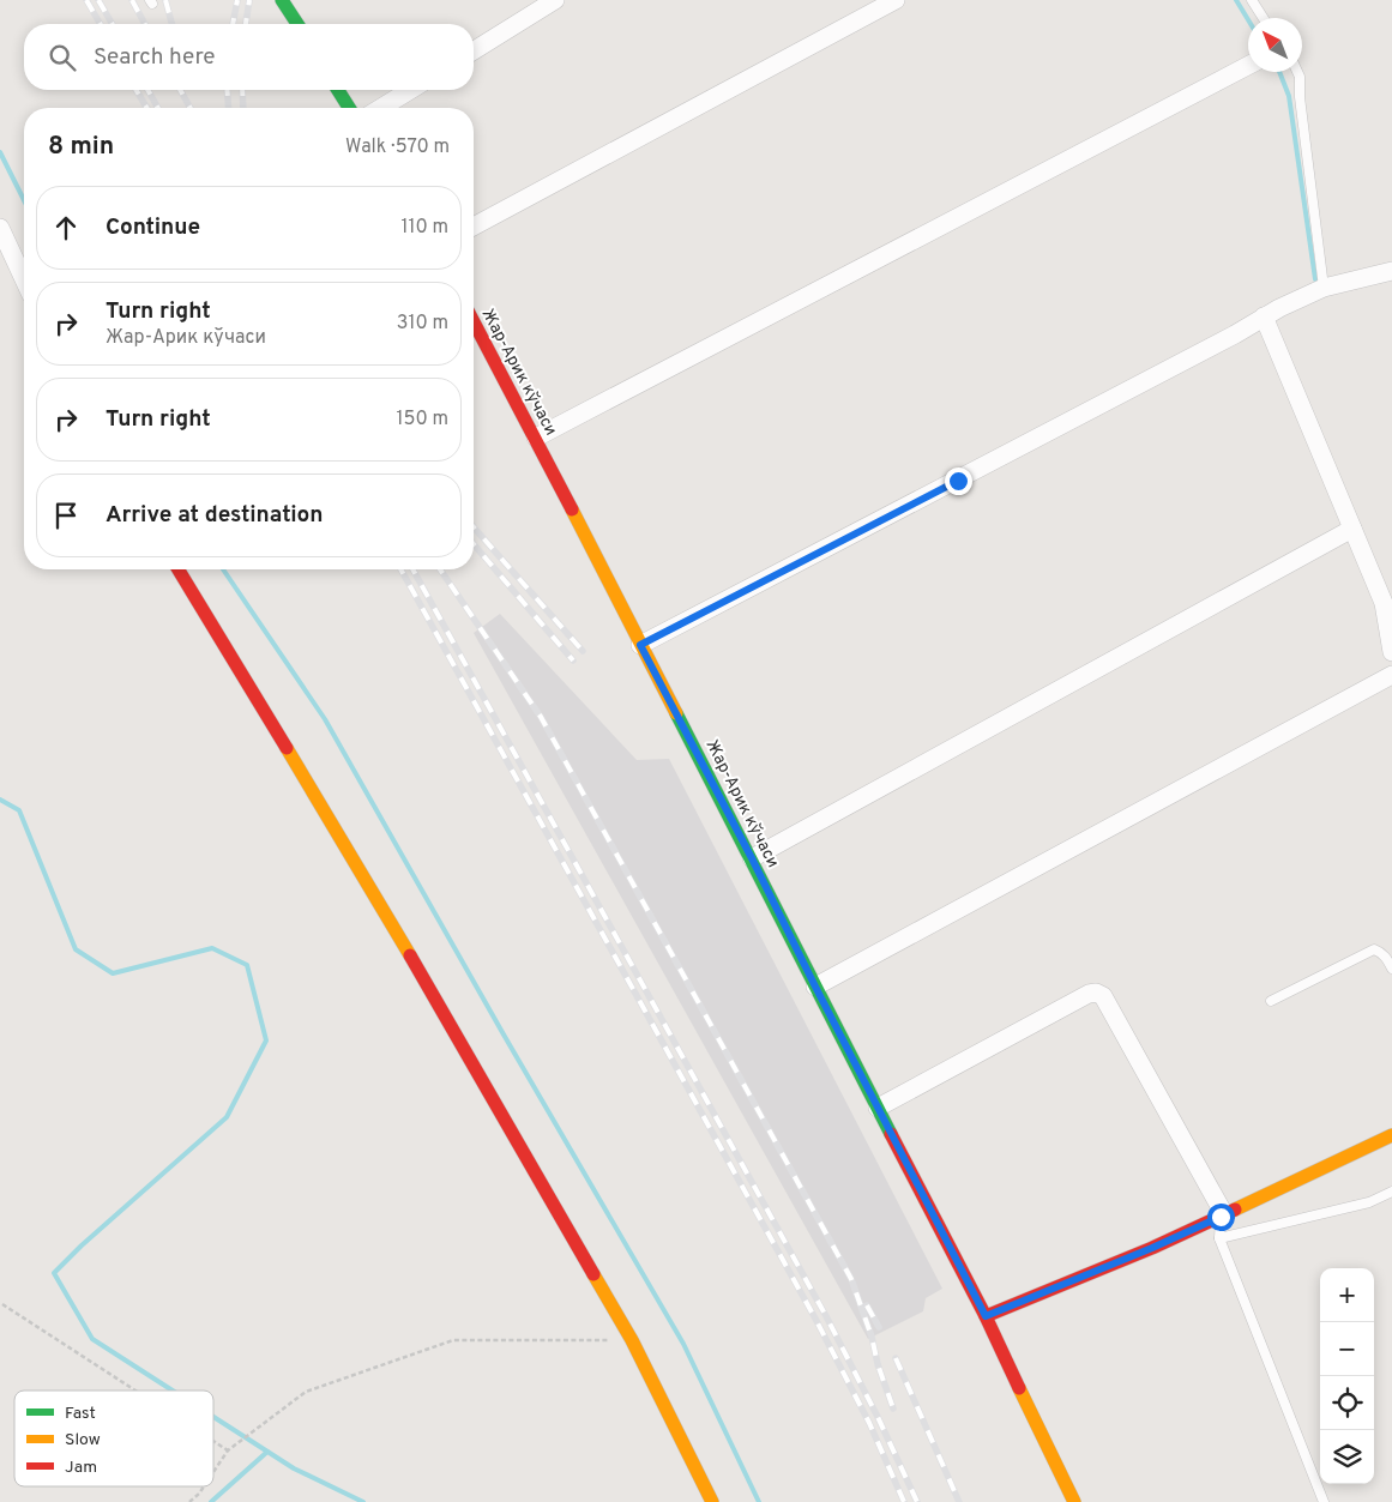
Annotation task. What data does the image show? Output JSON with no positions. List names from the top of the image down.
{
  "streets": {
    "main road": ["Жар-Арик кўчаси"]
  },
  "legend": ["Fast", "Slow", "Jam"],
  "north": "top left",
  "page": {
    "search": "Search here",
    "heading": ["8 min", "Walk · 570 m"],
    "list": [
      ["Continue", "110 m"],
      ["Turn right", "Жар-Арик кўчаси", "310 m"],
      ["Turn right", "150 m"],
      "Arrive at destination"
    ],
    "map_buttons": ["+", "−"]
  }
}
